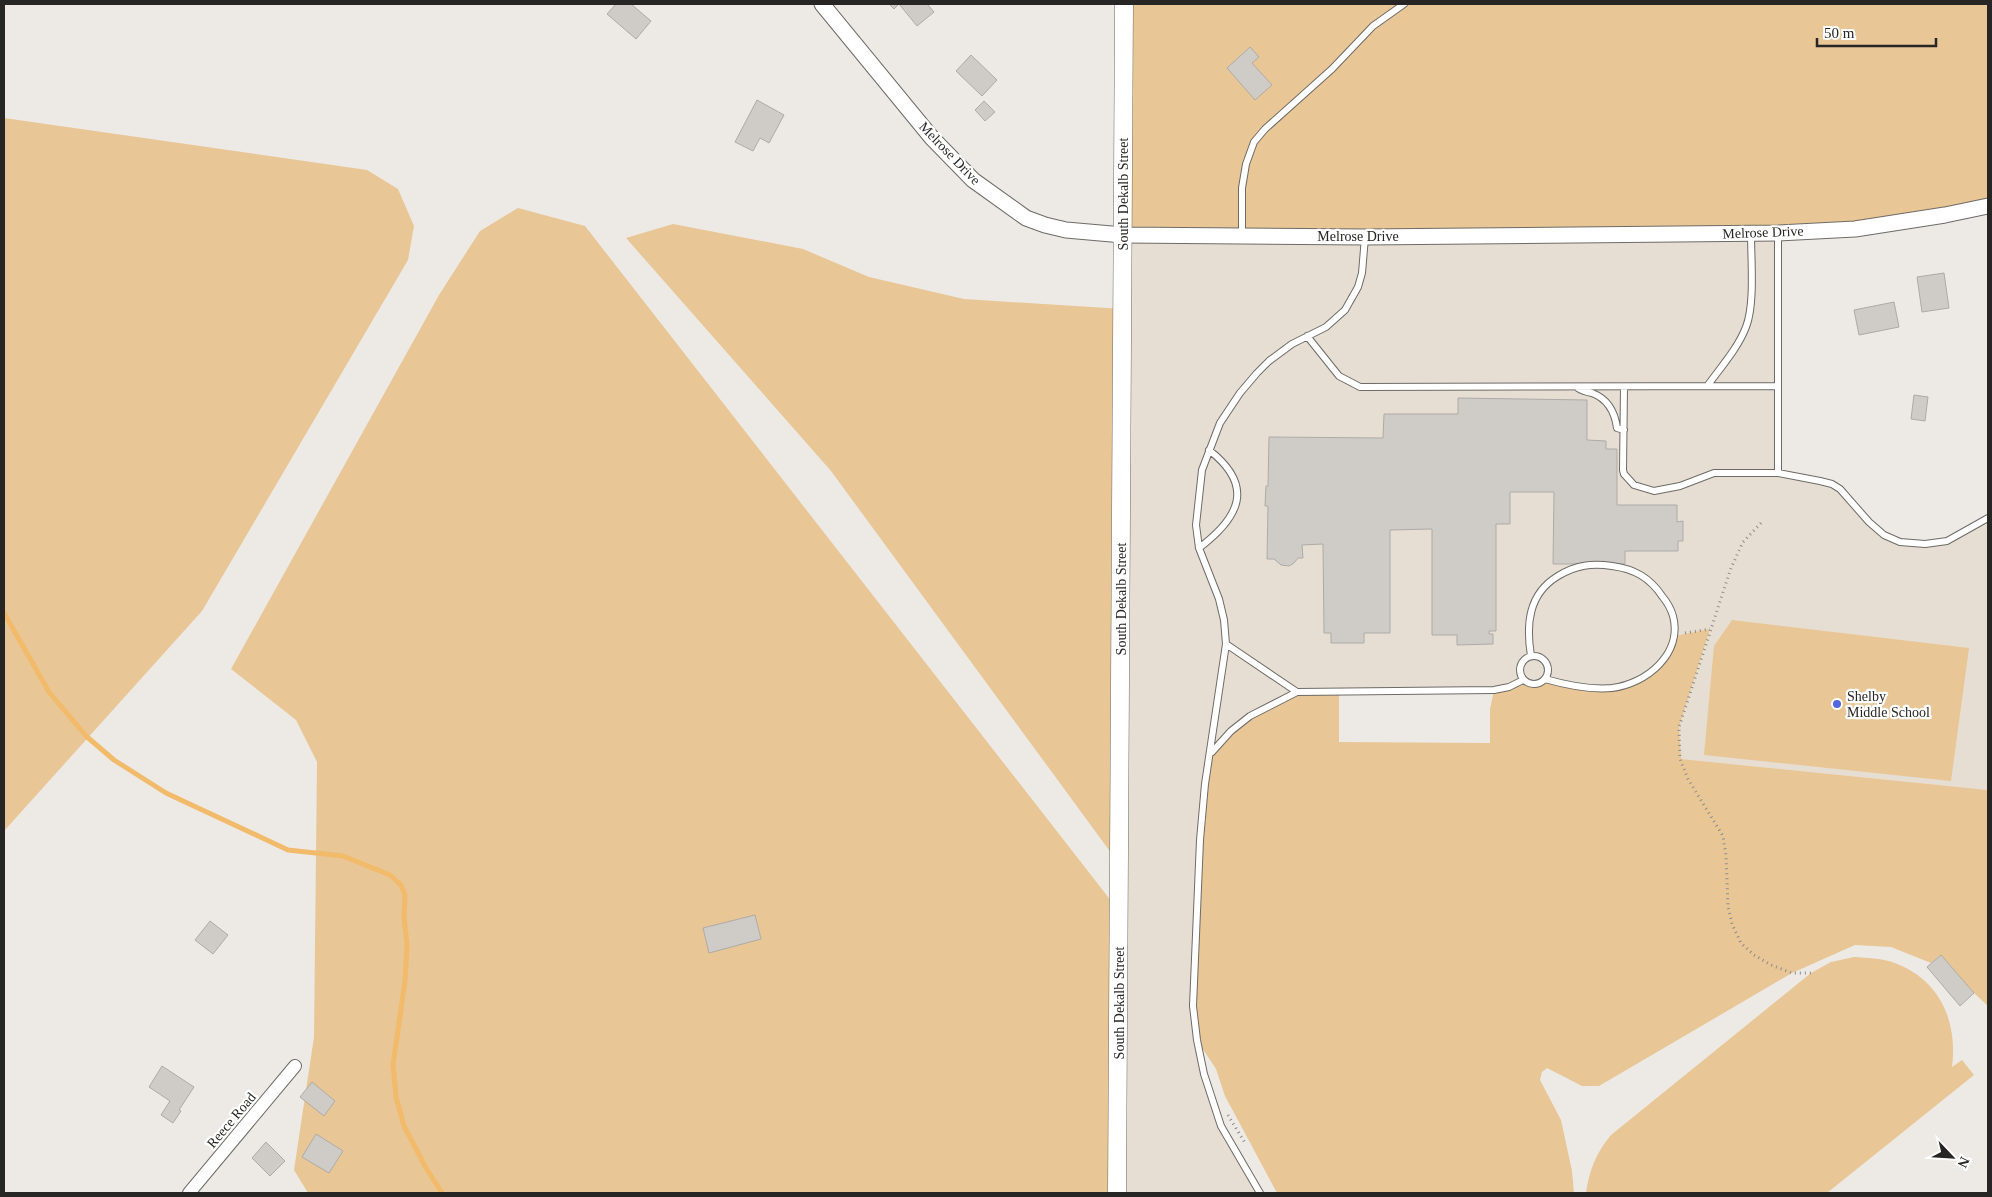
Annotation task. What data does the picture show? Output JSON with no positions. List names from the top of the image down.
{
  "streets": {
    "main road": ["South Dekalb Street"],
    "street": ["Melrose Drive", "Reece Road"]
  },
  "crossings": [
    ["Melrose Drive", "South Dekalb Street"]
  ],
  "places": ["Shelby Middle School"],
  "scale_bar": "50 m",
  "north": "bottom right"
}
